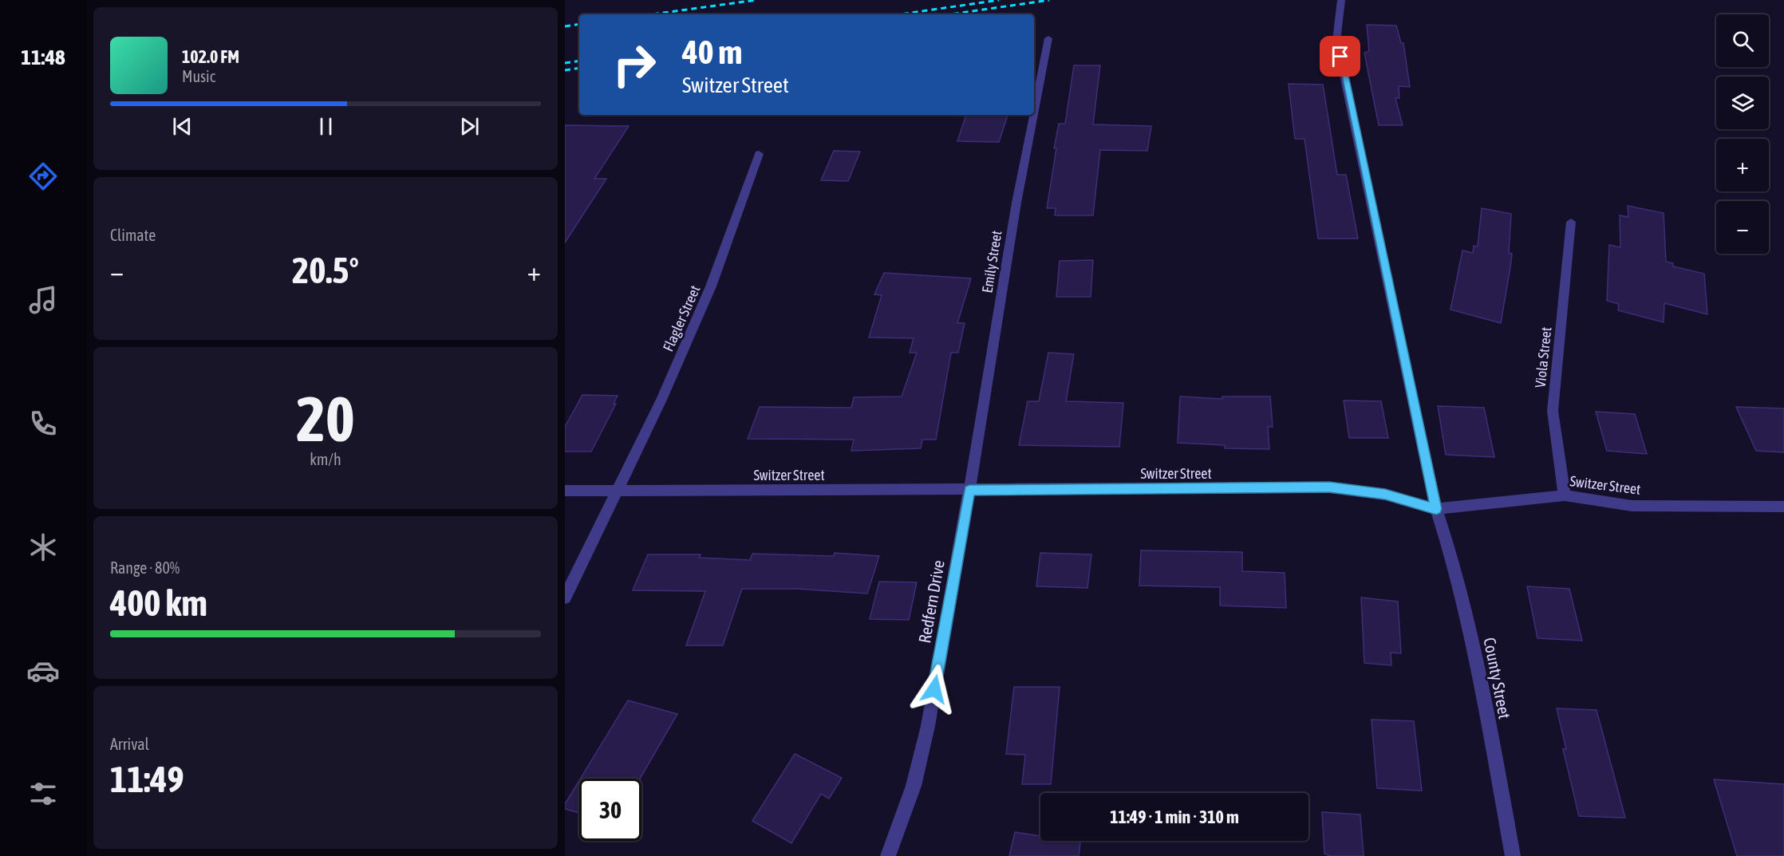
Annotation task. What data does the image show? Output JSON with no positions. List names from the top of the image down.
{
  "streets": {
    "street": [
      "Emily Street",
      "Flagler Street",
      "Viola Street",
      "Switzer Street",
      "Redfern Drive",
      "County Street"
    ]
  },
  "crossings": [
    ["Emily Street", "Switzer Street"],
    ["Emily Street", "Redfern Drive"],
    ["Flagler Street", "Switzer Street"],
    ["Viola Street", "Switzer Street"],
    ["Switzer Street", "Redfern Drive"],
    ["Switzer Street", "County Street"]
  ],
  "page": {
    "tabs": "11:48",
    "map_buttons": ["+", "−"],
    "turn": ["40 m", "Switzer Street"],
    "song": ["102.0 FM", "Music"],
    "tile": [
      "Climate",
      ["20", "km/h"],
      ["Range · 80%", "400 km"],
      ["Arrival", "11:49"]
    ],
    "heat": ["−", "20.5°", "+"],
    "limit": "30",
    "trip": "11:49 · 1 min · 310 m"
  }
}
